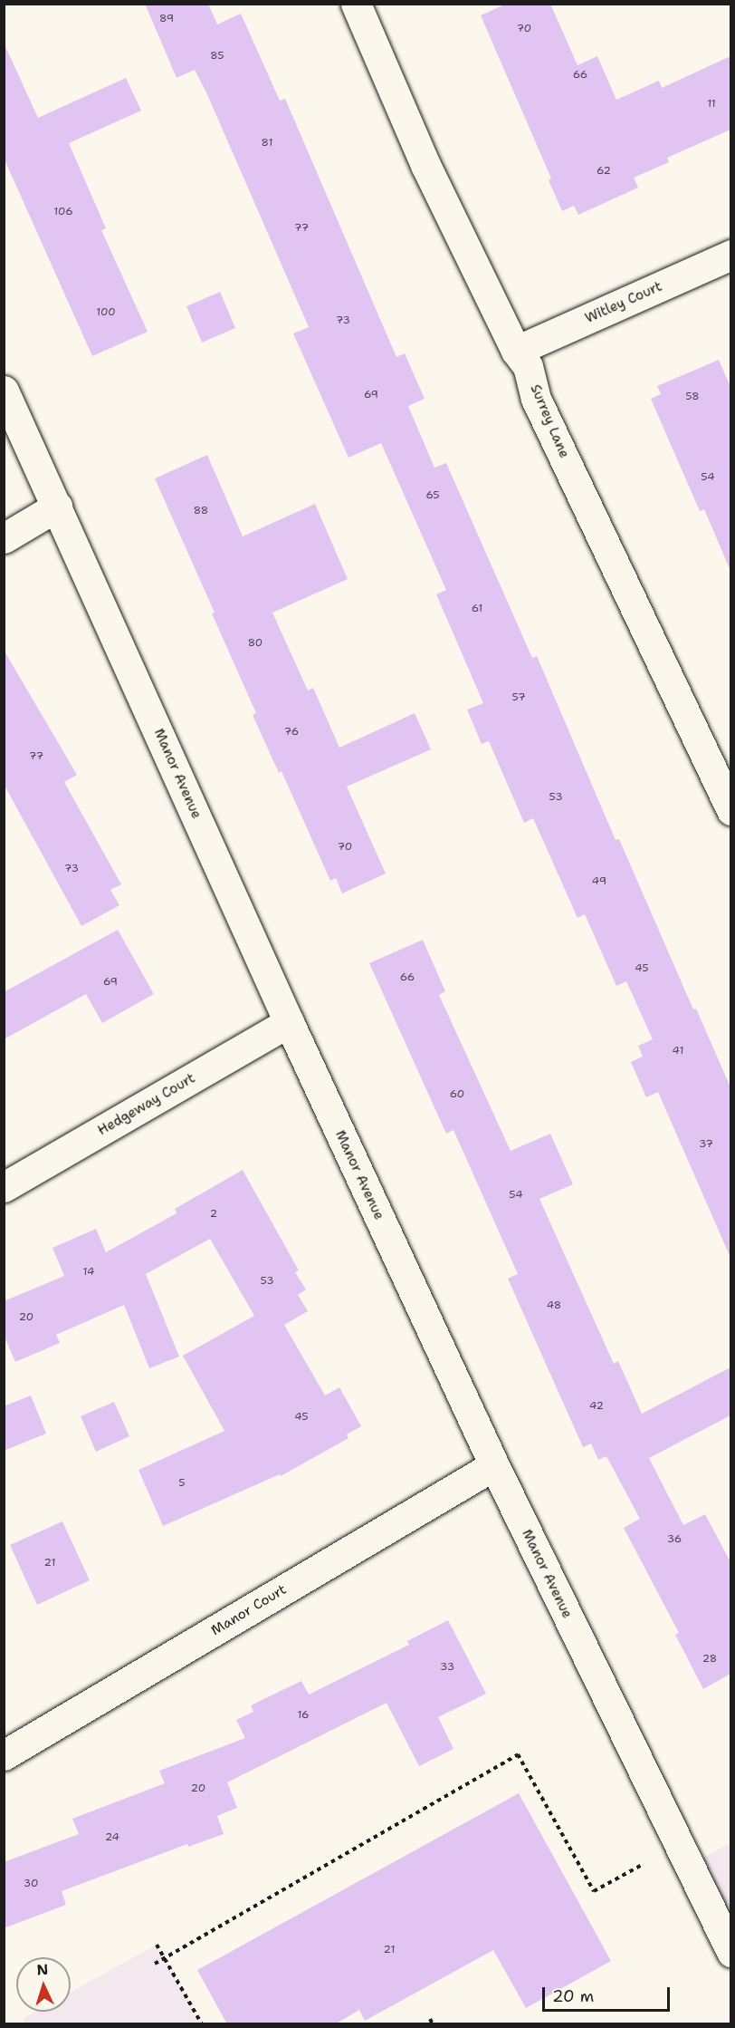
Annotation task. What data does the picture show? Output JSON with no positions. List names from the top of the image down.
{
  "streets": {
    "street": [
      "Witley Court",
      "Surrey Lane",
      "Manor Avenue",
      "Hedgeway Court",
      "Manor Court"
    ]
  },
  "crossings": [
    ["Witley Court", "Surrey Lane"],
    ["Manor Avenue", "Hedgeway Court"],
    ["Manor Avenue", "Manor Court"]
  ],
  "house_numbers": [
    "89",
    "70",
    "85",
    "66",
    "11",
    "81",
    "62",
    "106",
    "77",
    "100",
    "73",
    "69",
    "58",
    "54",
    "65",
    "88",
    "61",
    "80",
    "57",
    "76",
    "77",
    "53",
    "70",
    "73",
    "49",
    "45",
    "66",
    "69",
    "41",
    "60",
    "37",
    "54",
    "2",
    "14",
    "53",
    "48",
    "20",
    "42",
    "45",
    "5",
    "36",
    "21",
    "28",
    "33",
    "16",
    "20",
    "24",
    "30",
    "21"
  ],
  "scale_bar": "20 m",
  "north": "top"
}
